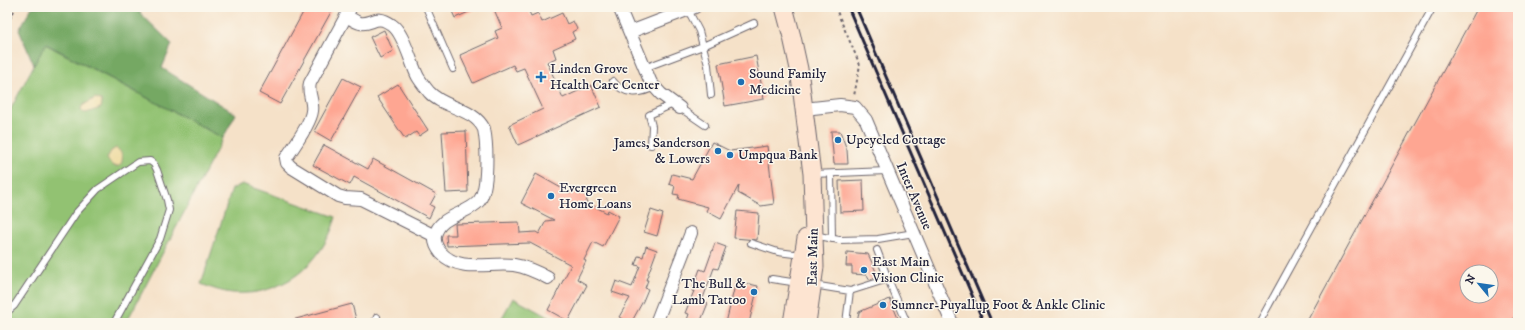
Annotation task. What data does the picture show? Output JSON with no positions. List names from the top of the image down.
{
  "streets": {
    "main road": ["East Main"],
    "street": ["Inter Avenue"]
  },
  "places": {
    "health": ["Linden Grove Health Care Center"],
    "other": [
      "Sound Family Medicine",
      "Upcycled Cottage",
      "James, Sanderson & Lowers",
      "Umpqua Bank",
      "Evergreen Home Loans",
      "East Main Vision Clinic",
      "The Bull & Lamb Tattoo",
      "Sumner-Puyallup Foot & Ankle Clinic"
    ]
  },
  "north": "top left"
}
